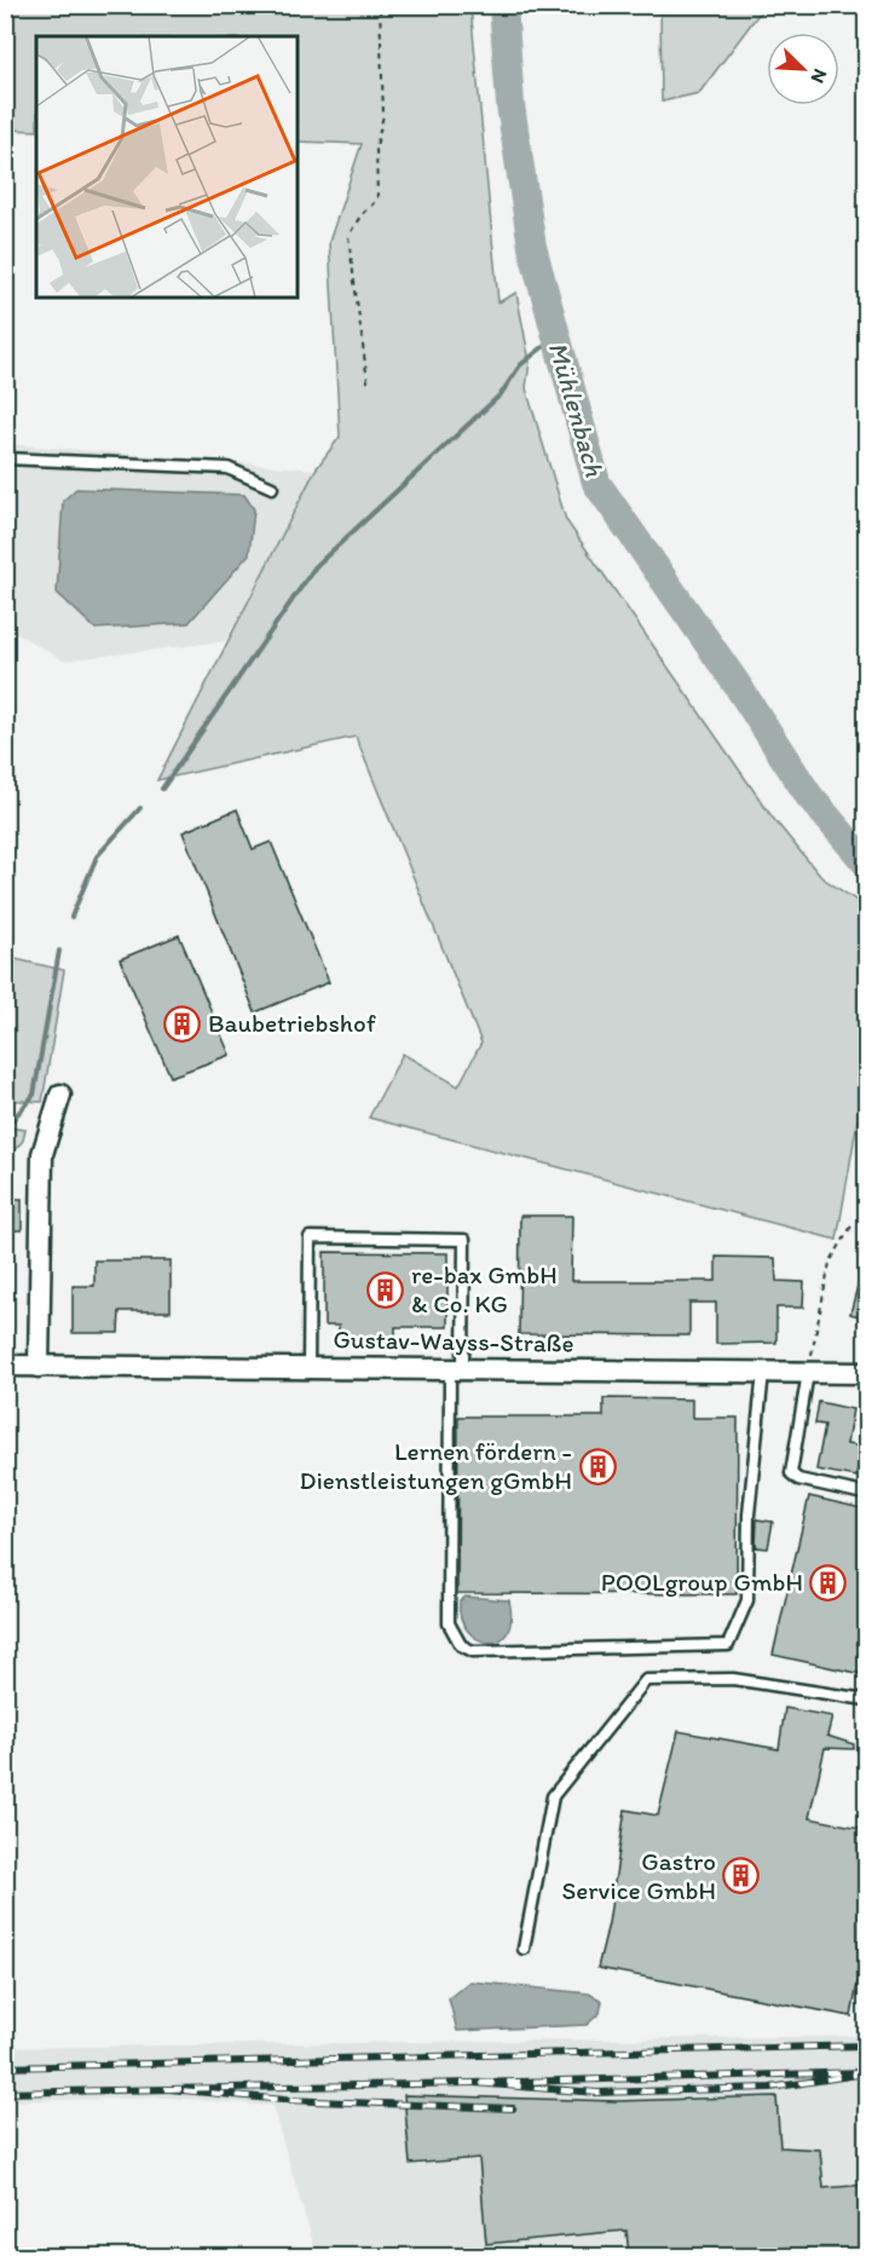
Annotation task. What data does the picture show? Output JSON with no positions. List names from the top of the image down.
{
  "streets": {
    "street": ["Gustav-Wayss-Straße"]
  },
  "water": ["Mühlenbach"],
  "places": {
    "building": [
      "Baubetriebshof",
      "re-bax GmbH & Co. KG",
      "Lernen fördern - Dienstleistungen gGmbH",
      "POOLgroup GmbH",
      "Gastro Service GmbH"
    ]
  },
  "north": "bottom right"
}
